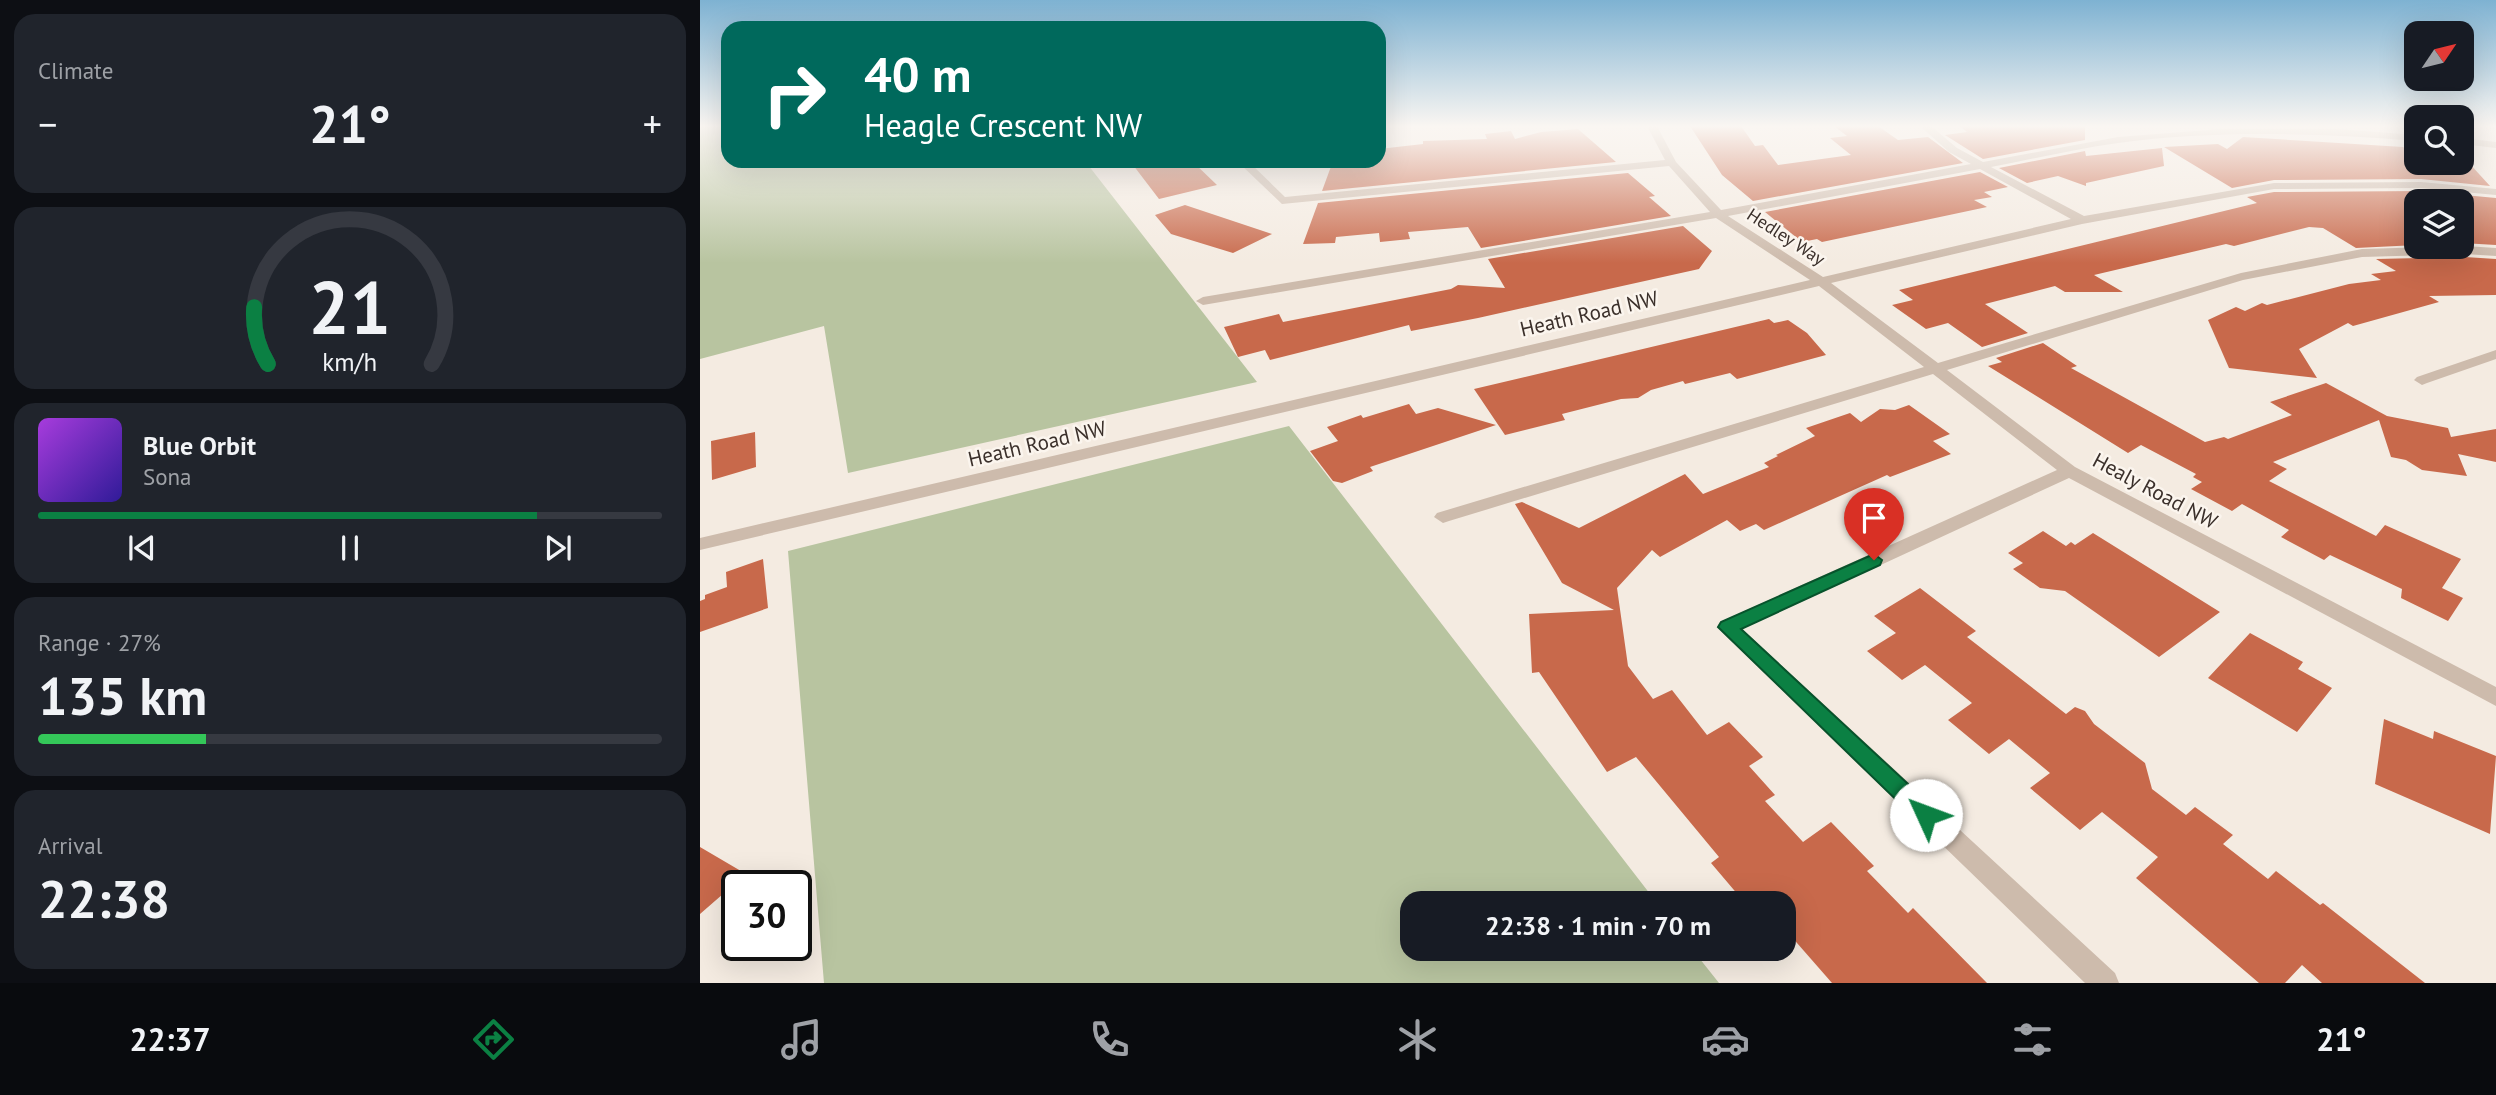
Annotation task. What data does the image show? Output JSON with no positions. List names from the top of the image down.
{
  "streets": {
    "street": ["Hedley Way", "Heath Road NW", "Healy Road NW"]
  },
  "crossings": [
    ["Hedley Way", "Heath Road NW"],
    ["Hedley Way", "Healy Road NW"],
    ["Heath Road NW", "Healy Road NW"]
  ],
  "north": "top right",
  "page": {
    "tile": [
      "Climate",
      ["Range · 27%", "135 km"],
      ["Arrival", "22:38"]
    ],
    "turn": ["40 m", "Heagle Crescent NW"],
    "heat": ["−", "21°", "+"],
    "song": ["Blue Orbit", "Sona"],
    "limit": "30",
    "trip": "22:38 · 1 min · 70 m",
    "tabs": ["22:37", "21°"],
    "gauge": ["21", "km/h"]
  }
}
